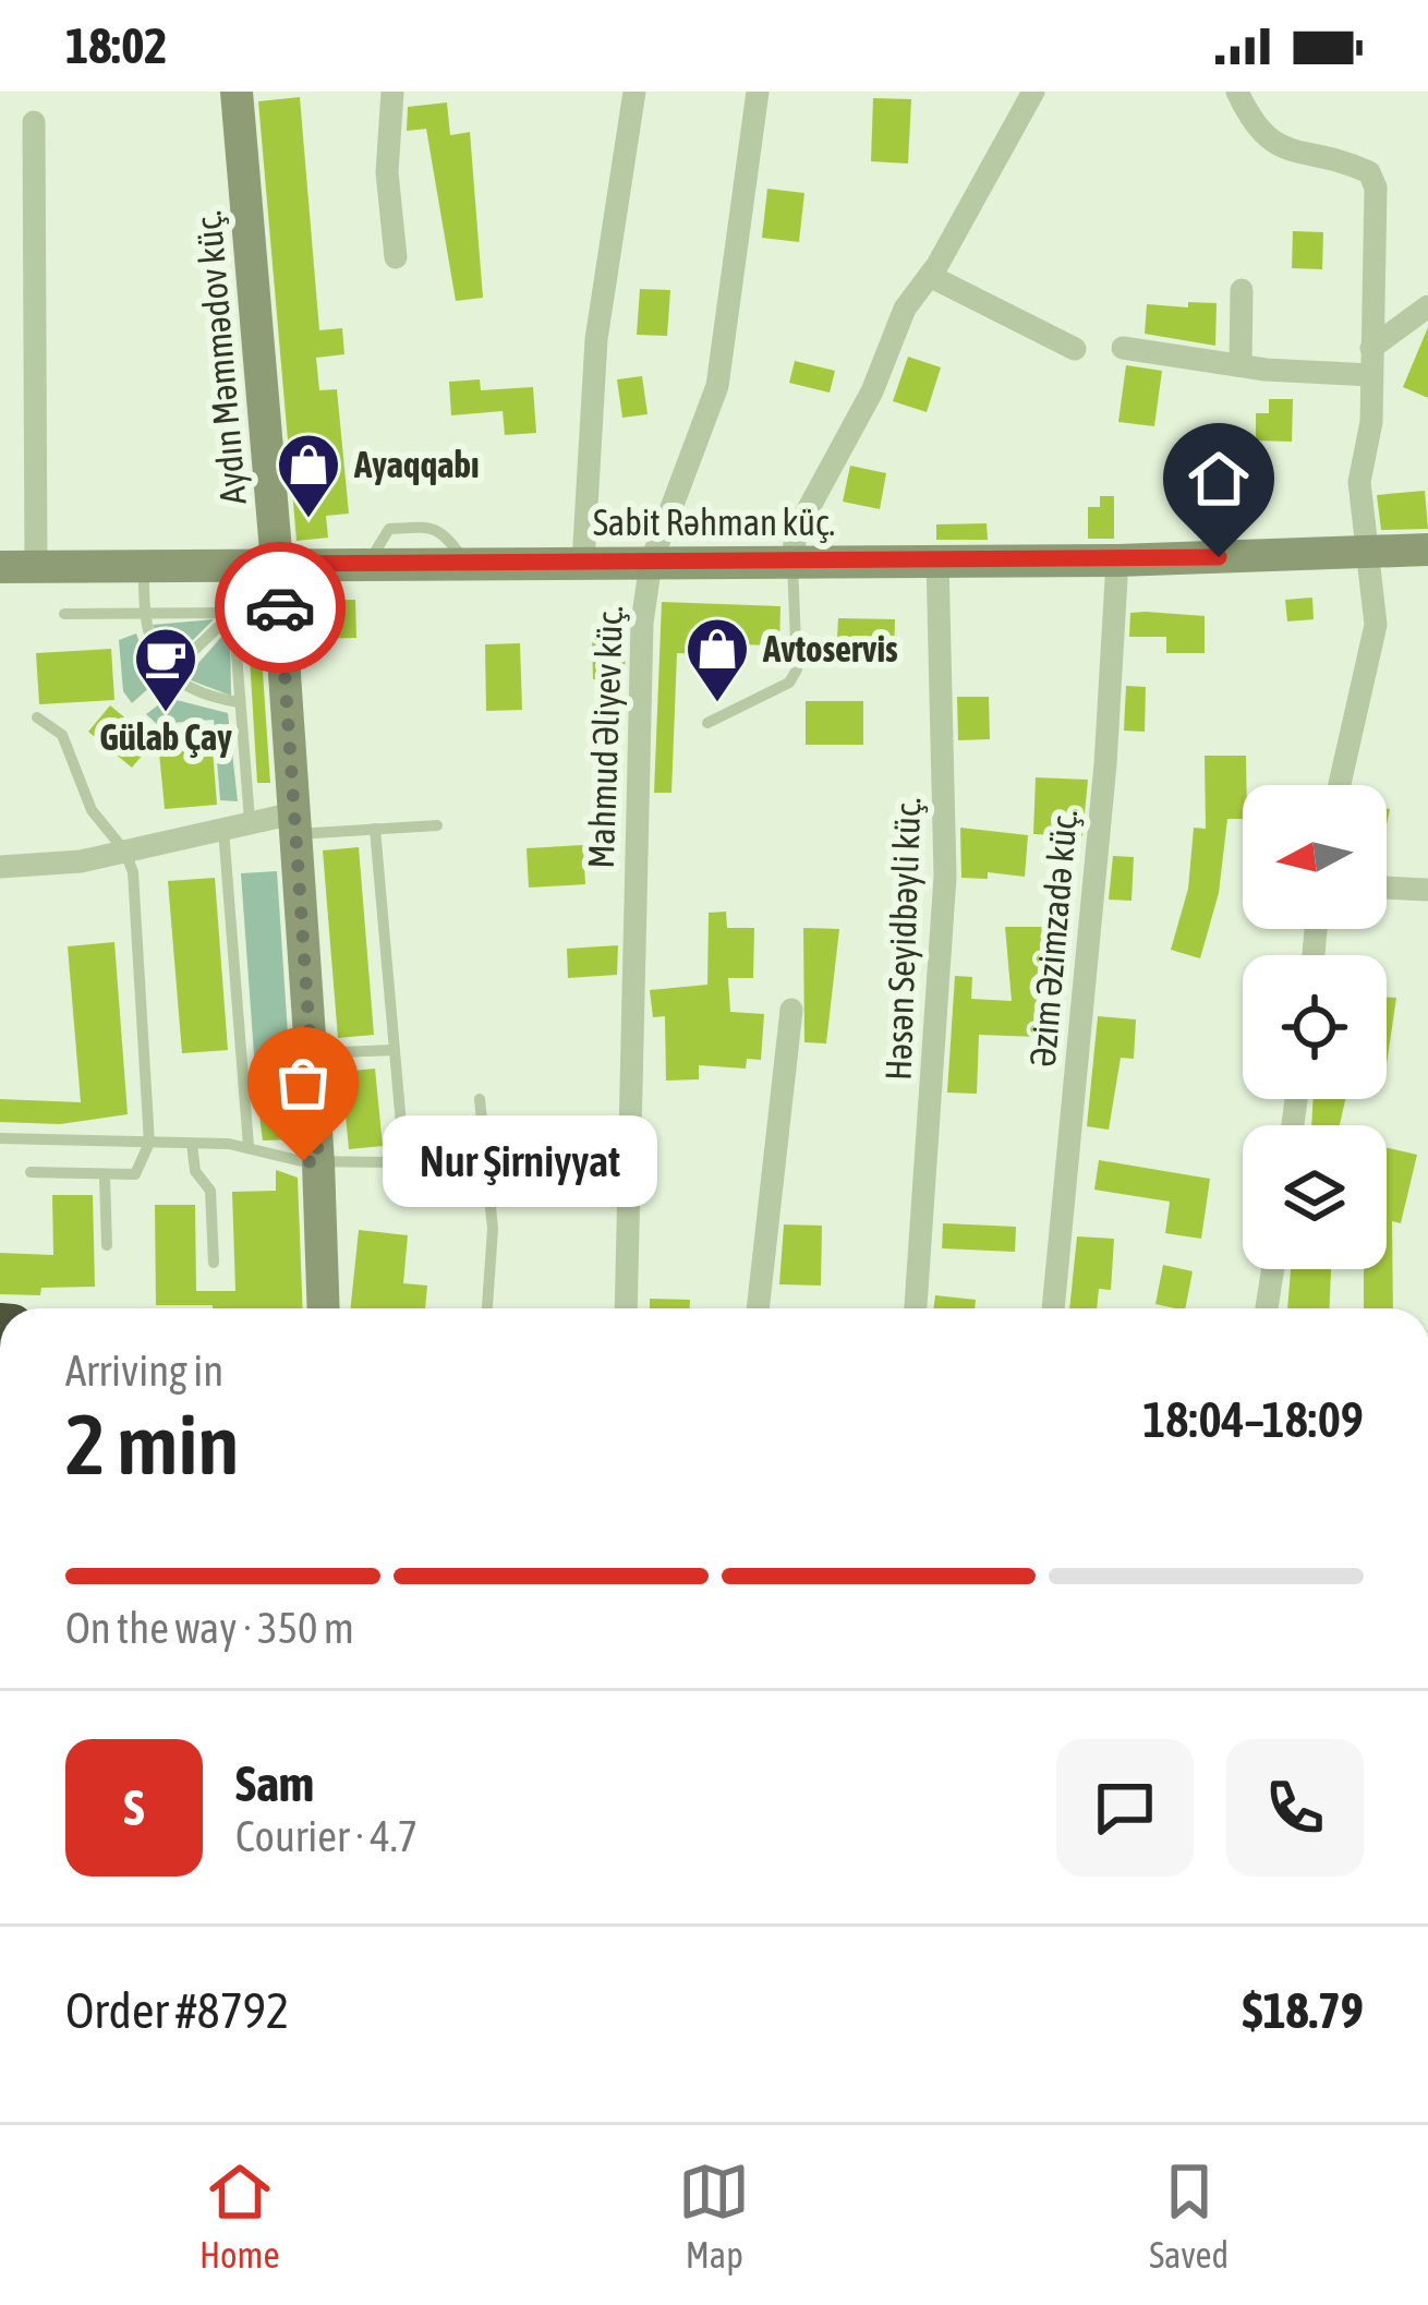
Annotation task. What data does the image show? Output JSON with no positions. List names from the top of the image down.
{
  "streets": {
    "main road": ["Aydın Məmmədov küç.", "Sabit Rəhman küç."],
    "street": ["Mahmud Əliyev küç.", "Əzim Əzimzadə küç.", "Həsən Seyidbəyli küç."]
  },
  "crossings": [
    ["Aydın Məmmədov küç.", "Sabit Rəhman küç."],
    ["Sabit Rəhman küç.", "Mahmud Əliyev küç."],
    ["Sabit Rəhman küç.", "Əzim Əzimzadə küç."],
    ["Sabit Rəhman küç.", "Həsən Seyidbəyli küç."]
  ],
  "places": {
    "shop": ["Ayaqqabı", "Avtoservis"],
    "cafe": ["Gülab Çay"],
    "other": ["Nur Şirniyyat"]
  },
  "north": "left",
  "page": {
    "status": "18:02",
    "bubble": "Nur Şirniyyat",
    "heading": ["2 min", "Arriving in", "18:04–18:09"],
    "panel": [
      "Sam",
      "Courier · 4.7",
      "Order #8792",
      "$18.79"
    ],
    "bar": "On the way · 350 m",
    "round": "S",
    "tabs": ["Home", "Map", "Saved"]
  }
}
